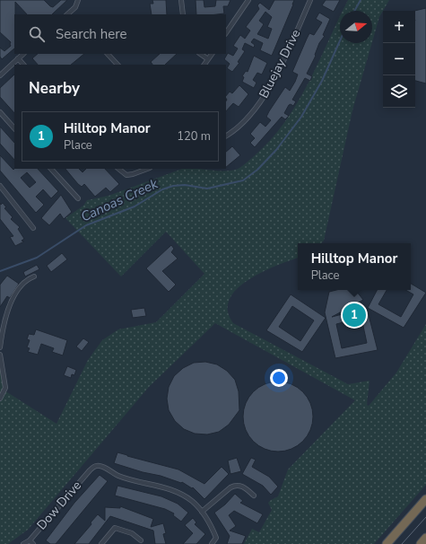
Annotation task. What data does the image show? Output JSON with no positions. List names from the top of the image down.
{
  "streets": {
    "street": ["Bluejay Drive", "Dow Drive"]
  },
  "water": ["Canoas Creek"],
  "north": "right",
  "page": {
    "map_buttons": ["+", "−"],
    "search": "Search here",
    "heading": "Nearby",
    "list": [
      {
        "mark": "1",
        "name": "Hilltop Manor",
        "note": "Place",
        "value": "120 m"
      }
    ],
    "popup": ["Hilltop Manor", "Place"],
    "pins": "1"
  }
}
